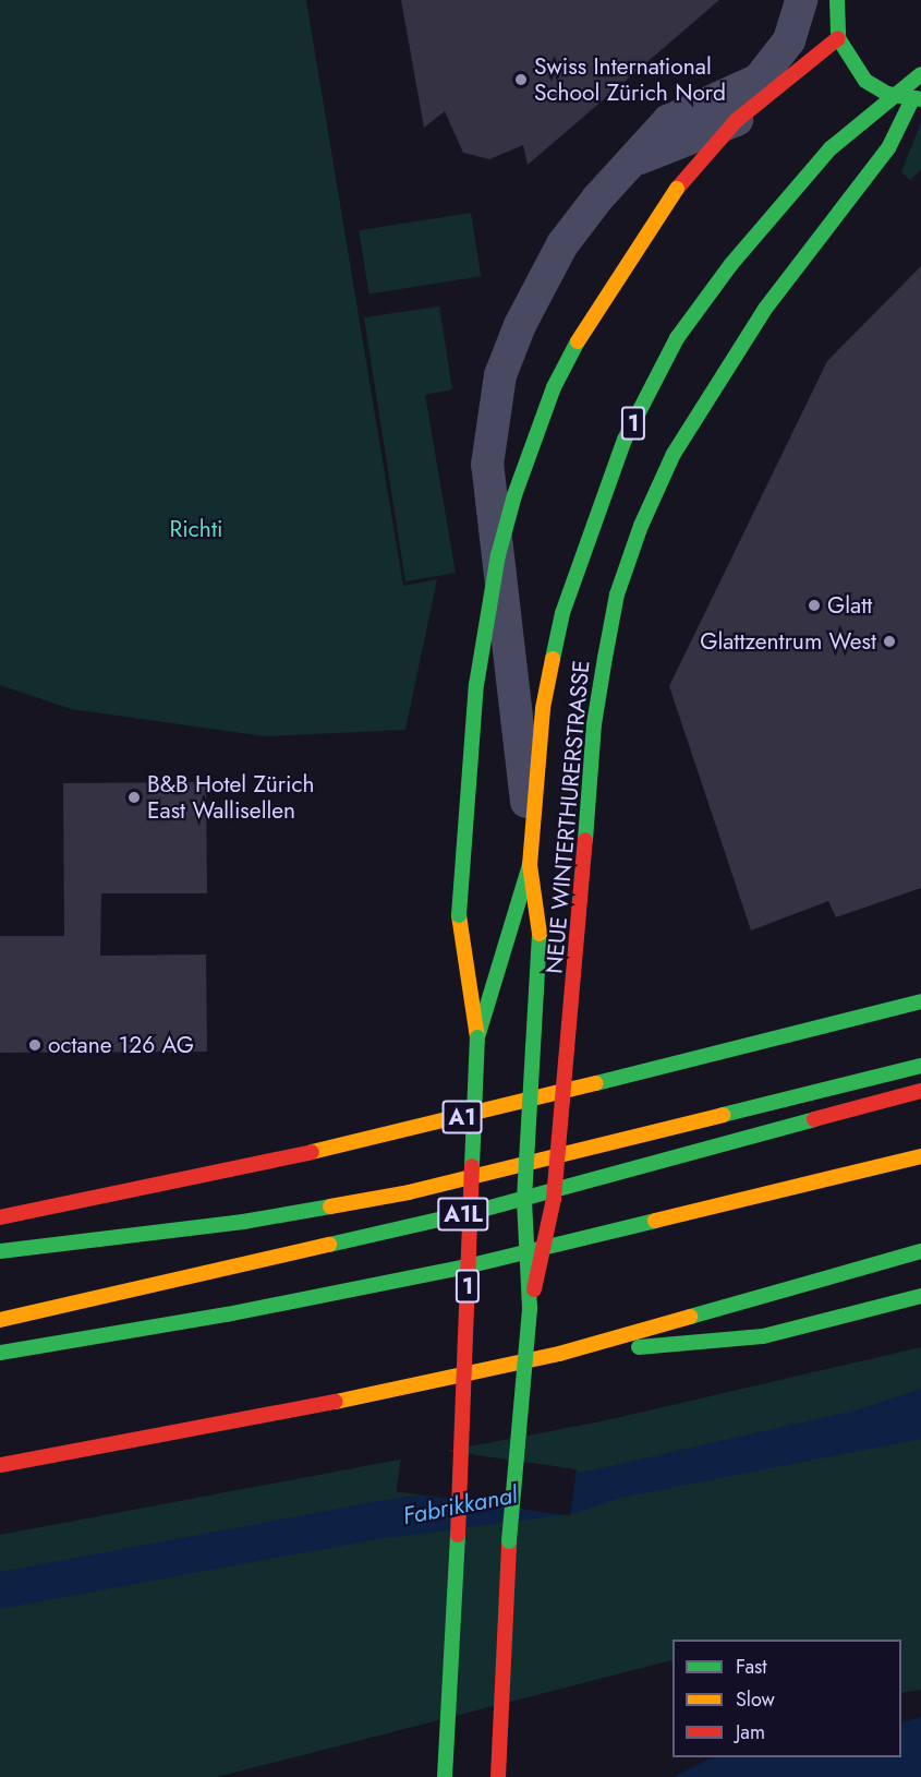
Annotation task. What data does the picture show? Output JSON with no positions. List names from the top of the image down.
{
  "streets": {
    "main road": [
      "1",
      "NEUE WINTERTHURERSTRASSE",
      "A1",
      "A1L"
    ]
  },
  "water": ["Fabrikkanal"],
  "parks": ["Richti"],
  "places": [
    "Swiss International School Zürich Nord",
    "Glatt",
    "Glattzentrum West",
    "B&B Hotel Zürich East Wallisellen",
    "octane 126 AG"
  ],
  "legend": ["Fast", "Slow", "Jam"]
}
